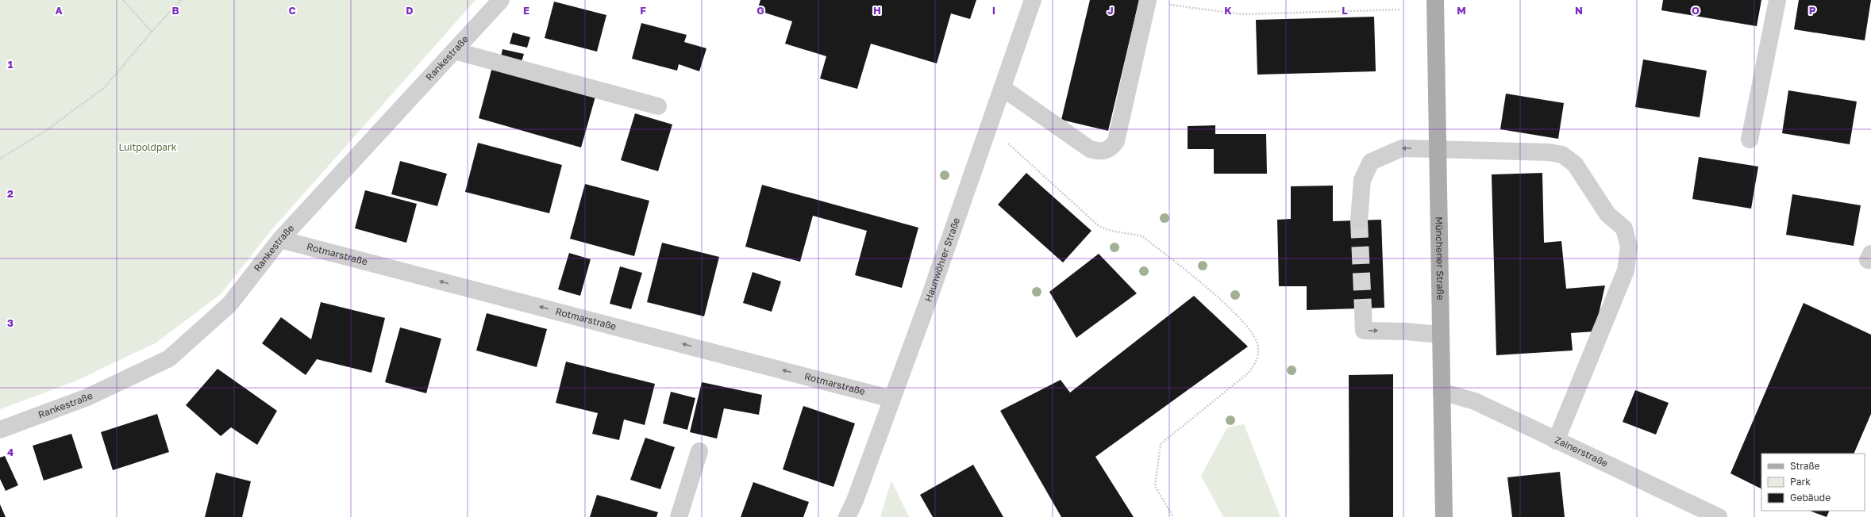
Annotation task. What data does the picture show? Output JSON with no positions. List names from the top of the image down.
{
  "streets": {
    "main road": ["Münchener Straße"],
    "street": [
      "Rankestraße",
      "Rotmarstraße",
      "Haunwöhrer Straße",
      "Zainerstraße"
    ]
  },
  "crossings": [
    ["Rankestraße", "Rotmarstraße"],
    ["Rotmarstraße", "Haunwöhrer Straße"],
    ["Münchener Straße", "Zainerstraße"]
  ],
  "one_way": ["Rotmarstraße"],
  "parks": ["Luitpoldpark"],
  "legend": ["Straße", "Park", "Gebäude"],
  "grid": {
    "columns": [
      "A",
      "B",
      "C",
      "D",
      "E",
      "F",
      "G",
      "H",
      "I",
      "J",
      "K",
      "L",
      "M",
      "N",
      "O",
      "P"
    ],
    "rows": [
      "1",
      "2",
      "3",
      "4"
    ]
  }
}
